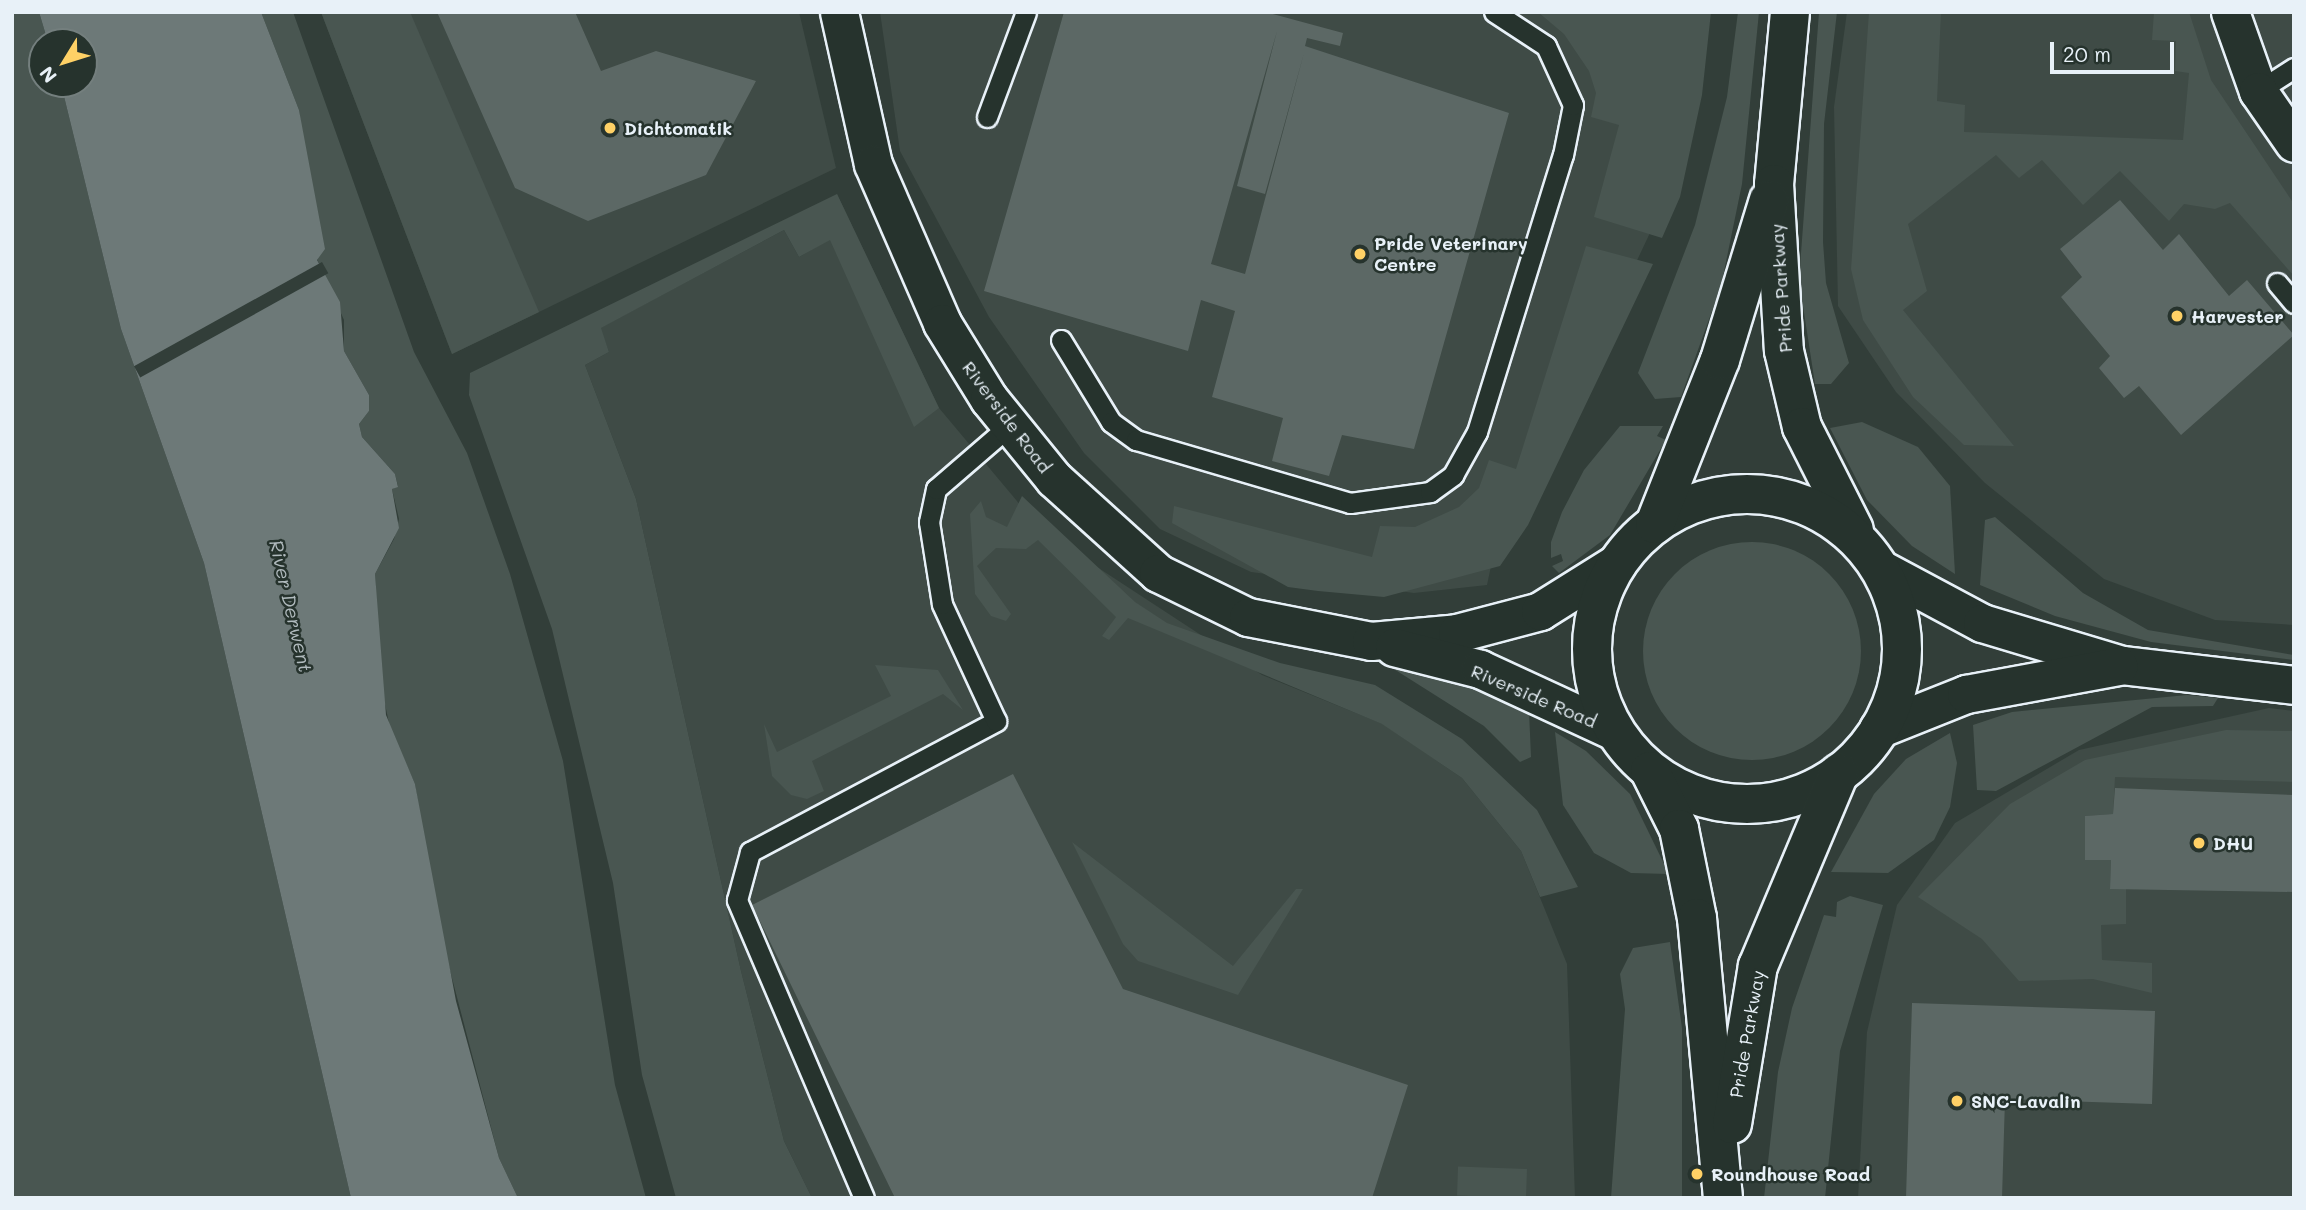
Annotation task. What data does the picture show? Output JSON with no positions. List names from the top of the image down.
{
  "streets": {
    "main road": ["Pride Parkway"],
    "street": ["Riverside Road"]
  },
  "water": ["River Derwent"],
  "places": [
    "Dichtomatik",
    "Pride Veterinary Centre",
    "Harvester",
    "DHU",
    "SNC-Lavalin",
    "Roundhouse Road"
  ],
  "scale_bar": "20 m",
  "north": "bottom left"
}
